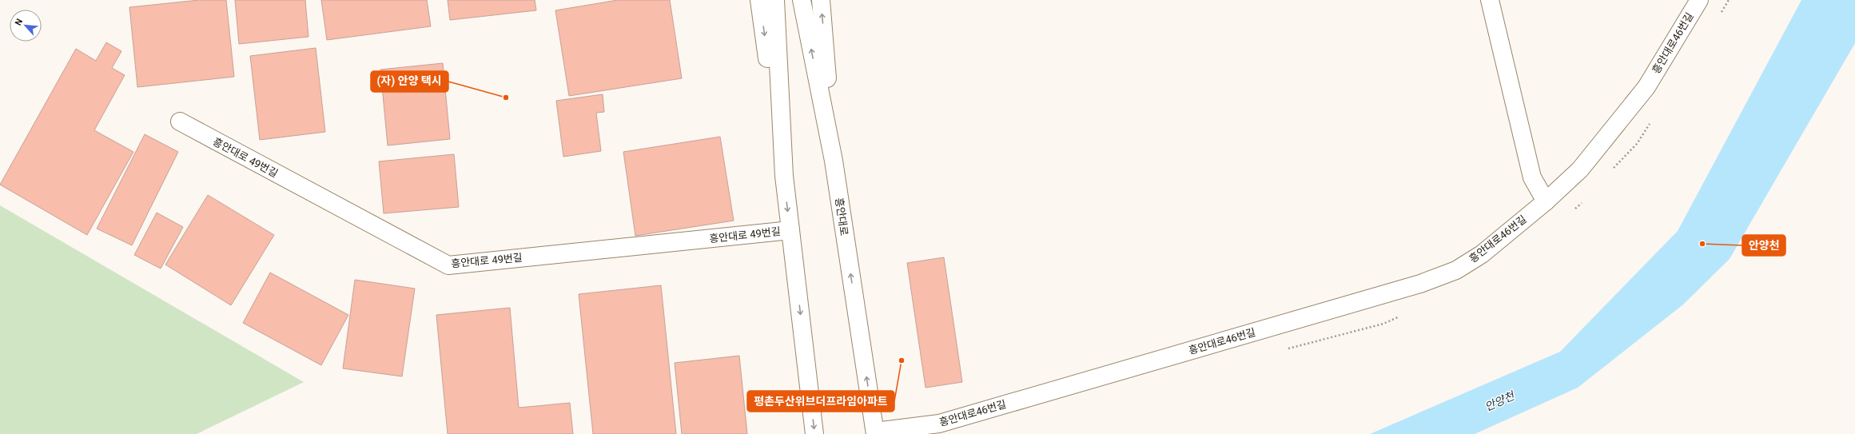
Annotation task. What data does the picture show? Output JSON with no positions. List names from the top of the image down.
{
  "streets": {
    "main road": ["흥안대로46번길", "흥안대로 49번길", "흥안대로"]
  },
  "crossings": [
    ["흥안대로46번길", "흥안대로"]
  ],
  "water": ["안양천"],
  "places": ["(자) 안양 택시", "안양천", "평촌두산위브더프라임아파트"],
  "north": "top left"
}
